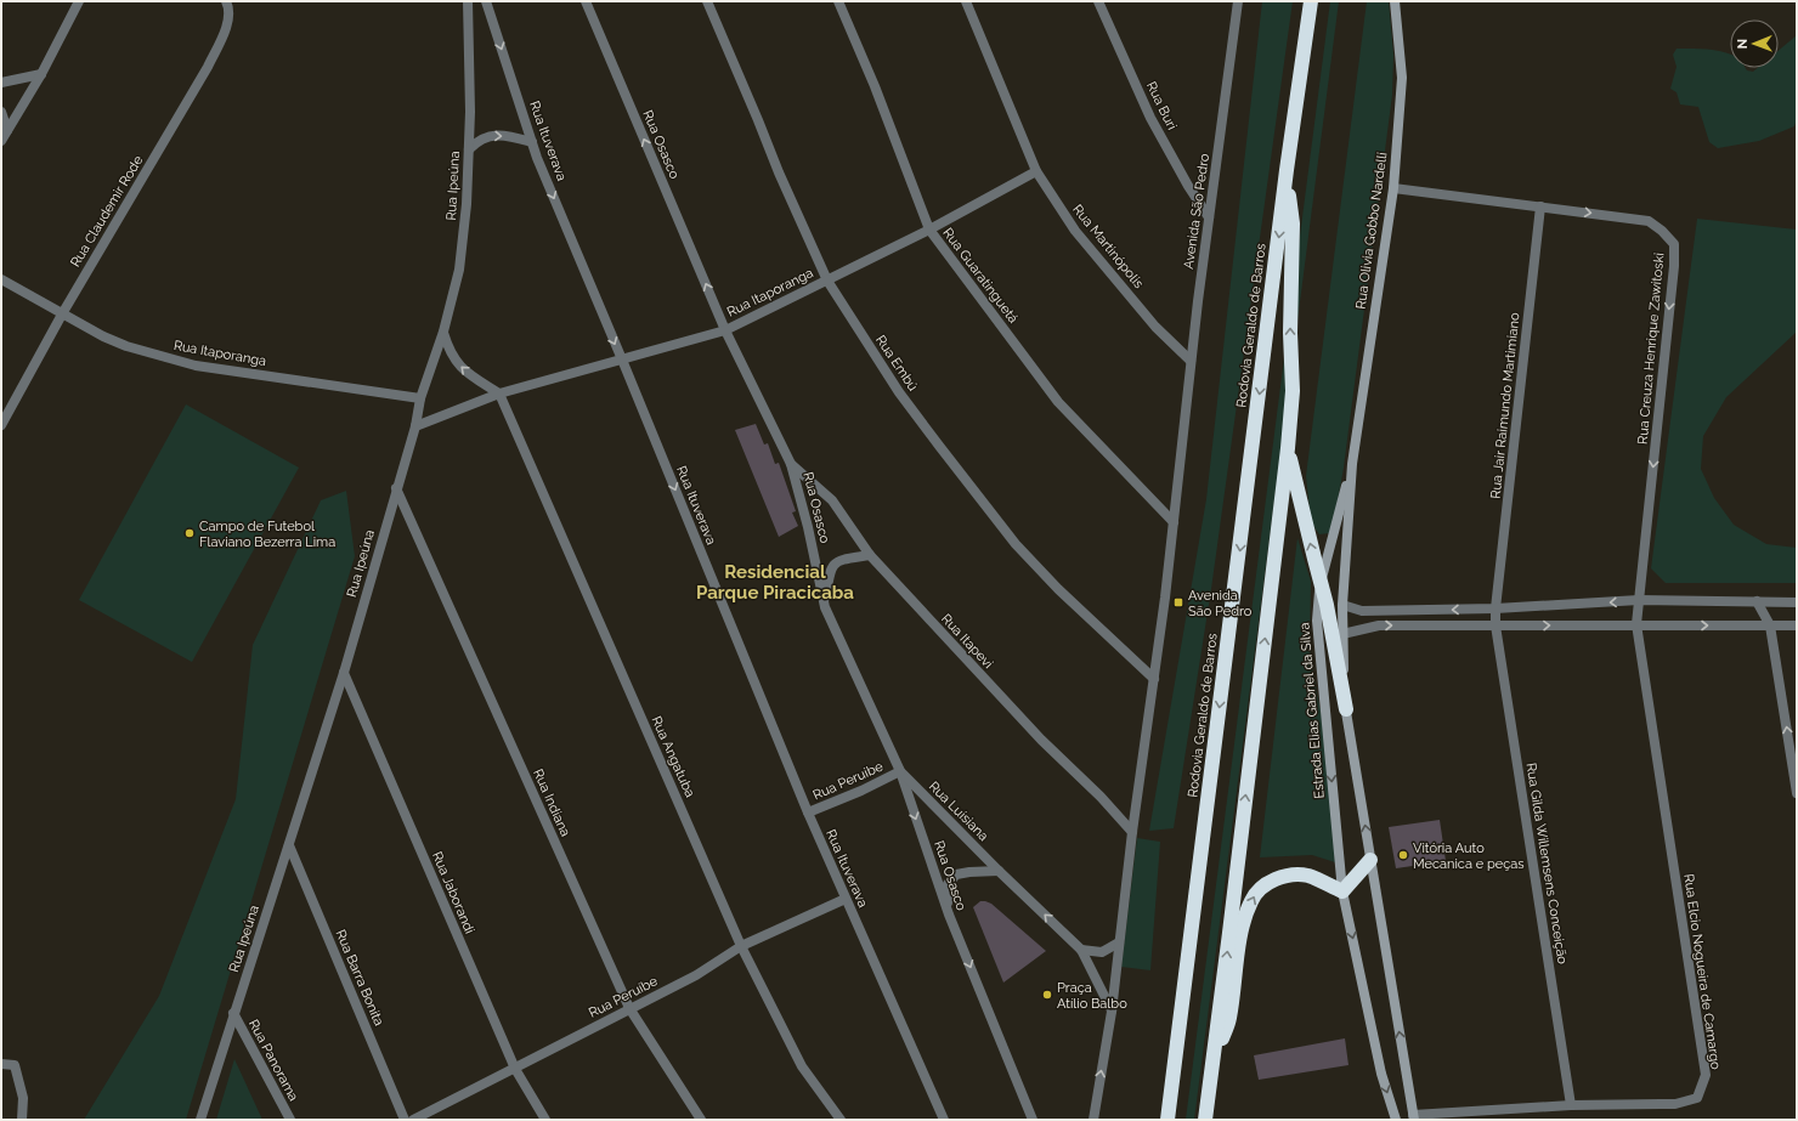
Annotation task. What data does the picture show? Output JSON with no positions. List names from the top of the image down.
{
  "streets": {
    "highway": ["Rodovia Geraldo de Barros"],
    "street": [
      "Rua Buri",
      "Rua Ituverava",
      "Rua Osasco",
      "Rua Ipeúna",
      "Rua Claudemir Rode",
      "Avenida São Pedro",
      "Rua Olivia Gobbo Nardelli",
      "Rua Martinópolis",
      "Rua Guaratinguetá",
      "Rua Itaporanga",
      "Rua Creuza Henrique Zawitoski",
      "Rua Embú",
      "Rua Jair Raimundo Martimiano",
      "Rua Itapevi",
      "Estrada Elias Gabriel da Silva",
      "Rua Angatuba",
      "Rua Peruibe",
      "Rua Indiana",
      "Rua Luisiana",
      "Rua Gilda Willemsens Conceição",
      "Rua Jaborandi",
      "Rua Elcio Nogueira de Camargo",
      "Rua Barra Bonita",
      "Rua Peruíbe",
      "Rua Panorama"
    ]
  },
  "crossings": [
    ["Rua Buri", "Avenida São Pedro"],
    ["Rua Ituverava", "Rua Itaporanga"],
    ["Rua Ituverava", "Rua Peruibe"],
    ["Rua Ituverava", "Rua Peruíbe"],
    ["Rua Osasco", "Rua Itaporanga"],
    ["Rua Osasco", "Rua Itapevi"],
    ["Rua Osasco", "Rua Peruibe"],
    ["Rua Osasco", "Rua Luisiana"],
    ["Rua Ipeúna", "Rua Itaporanga"],
    ["Rua Ipeúna", "Rua Indiana"],
    ["Rua Ipeúna", "Rua Jaborandi"],
    ["Rua Ipeúna", "Rua Barra Bonita"],
    ["Rua Ipeúna", "Rua Panorama"],
    ["Rua Claudemir Rode", "Rua Itaporanga"],
    ["Avenida São Pedro", "Rua Martinópolis"],
    ["Avenida São Pedro", "Rua Guaratinguetá"],
    ["Avenida São Pedro", "Rua Embú"],
    ["Avenida São Pedro", "Rua Itapevi"],
    ["Avenida São Pedro", "Rua Luisiana"],
    ["Rua Olivia Gobbo Nardelli", "Rua Creuza Henrique Zawitoski"],
    ["Rua Olivia Gobbo Nardelli", "Estrada Elias Gabriel da Silva"],
    ["Rua Martinópolis", "Rua Itaporanga"],
    ["Rua Guaratinguetá", "Rua Itaporanga"],
    ["Rua Itaporanga", "Rua Embú"],
    ["Rua Itaporanga", "Rua Angatuba"],
    ["Rua Creuza Henrique Zawitoski", "Rua Jair Raimundo Martimiano"],
    ["Rua Jair Raimundo Martimiano", "Rua Gilda Willemsens Conceição"],
    ["Rua Angatuba", "Rua Peruíbe"],
    ["Rua Peruibe", "Rua Luisiana"],
    ["Rua Indiana", "Rua Peruíbe"],
    ["Rua Gilda Willemsens Conceição", "Rua Elcio Nogueira de Camargo"],
    ["Rua Jaborandi", "Rua Peruíbe"]
  ],
  "one_way": ["Rua Ituverava", "Rua Creuza Henrique Zawitoski", "Rua Luisiana"],
  "districts": ["Residencial Parque Piracicaba"],
  "places": {
    "other": ["Campo de Futebol Flaviano Bezerra Lima", "Vitória Auto Mecanica e peças", "Praça Atílio Balbo"],
    "transit": ["Avenida São Pedro"]
  },
  "north": "left"
}
